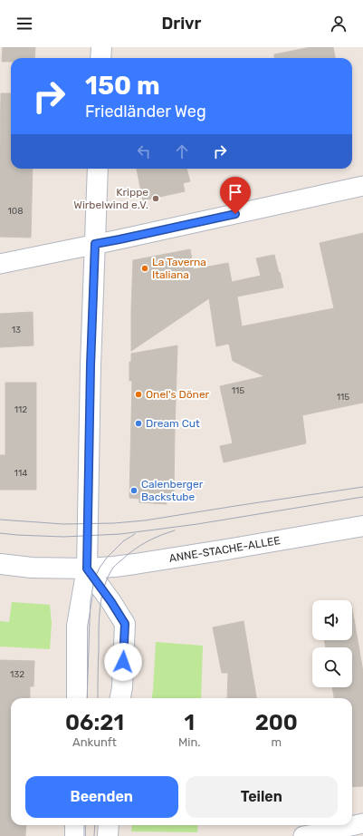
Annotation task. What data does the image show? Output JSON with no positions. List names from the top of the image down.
{
  "streets": {
    "street": ["ANNE-STACHE-ALLEE"]
  },
  "places": [
    "Krippe Wirbelwind e.V.",
    "La Taverna Italiana",
    "Onel's Döner",
    "Dream Cut",
    "Calenberger Backstube"
  ],
  "house_numbers": [
    "108",
    "13",
    "115",
    "115",
    "112",
    "114",
    "132"
  ],
  "page": {
    "header": "Drivr",
    "turn": ["150 m", "Friedländer Weg"],
    "eta": [
      "06:21",
      "Ankunft",
      "1",
      "Min.",
      "200",
      "m"
    ],
    "buttons": ["Beenden", "Teilen"]
  }
}
